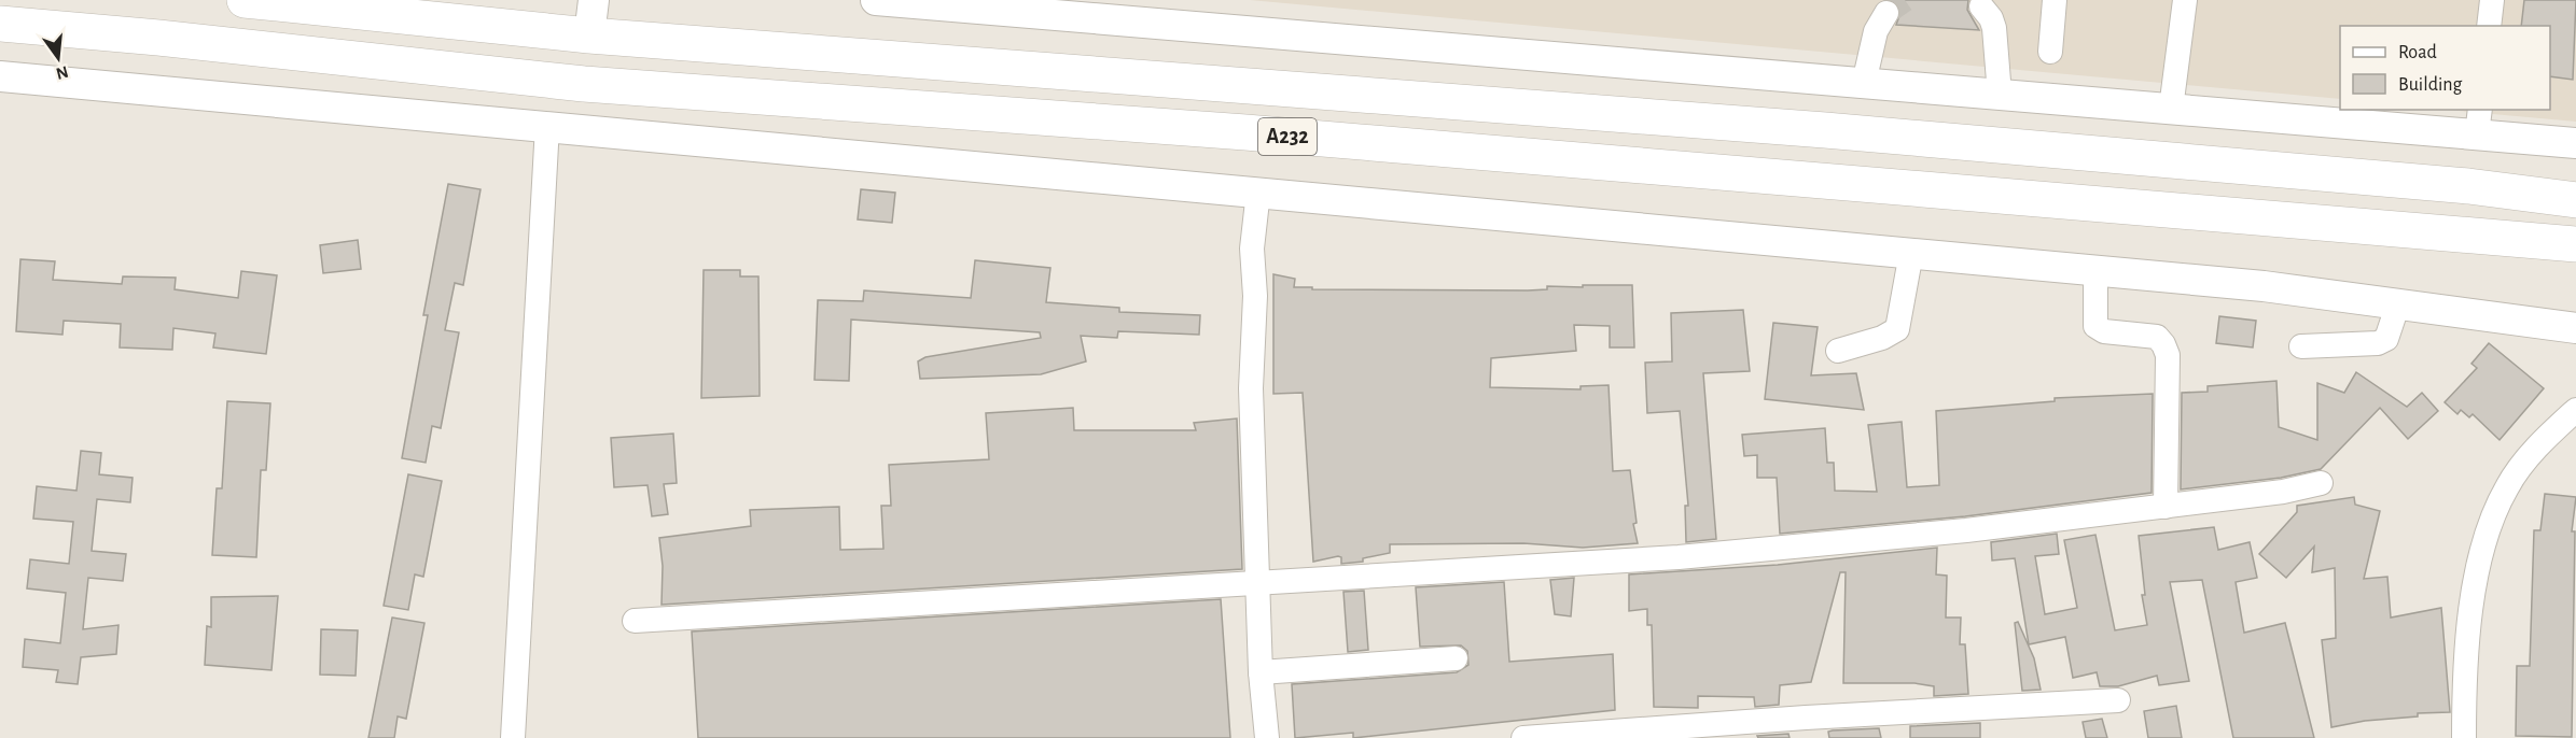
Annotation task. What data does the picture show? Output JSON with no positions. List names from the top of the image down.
{
  "streets": {
    "highway": ["A232"]
  },
  "legend": ["Road", "Building"],
  "north": "bottom"
}
